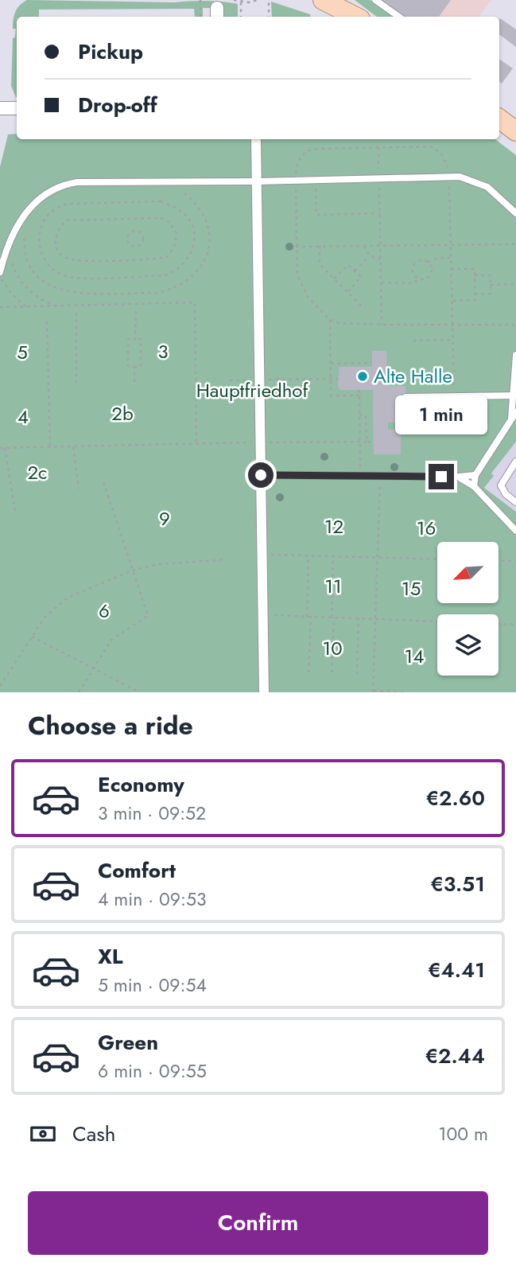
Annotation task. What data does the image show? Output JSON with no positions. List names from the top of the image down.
{
  "parks": [
    "3",
    "5",
    "Hauptfriedhof",
    "2b",
    "4",
    "2c",
    "9",
    "12",
    "16",
    "11",
    "15",
    "6",
    "10",
    "14"
  ],
  "places": ["Alte Halle"],
  "north": "bottom left",
  "page": {
    "banner": ["Pickup", "Drop-off"],
    "bubble": "1 min",
    "heading": "Choose a ride",
    "list": [
      {
        "name": "Economy",
        "note": "3 min · 09:52",
        "value": "€2.60"
      },
      {
        "name": "Comfort",
        "note": "4 min · 09:53",
        "value": "€3.51"
      },
      {
        "name": "XL",
        "note": "5 min · 09:54",
        "value": "€4.41"
      },
      {
        "name": "Green",
        "note": "6 min · 09:55",
        "value": "€2.44"
      }
    ],
    "pay": ["Cash", "100 m"],
    "buttons": "Confirm"
  }
}
